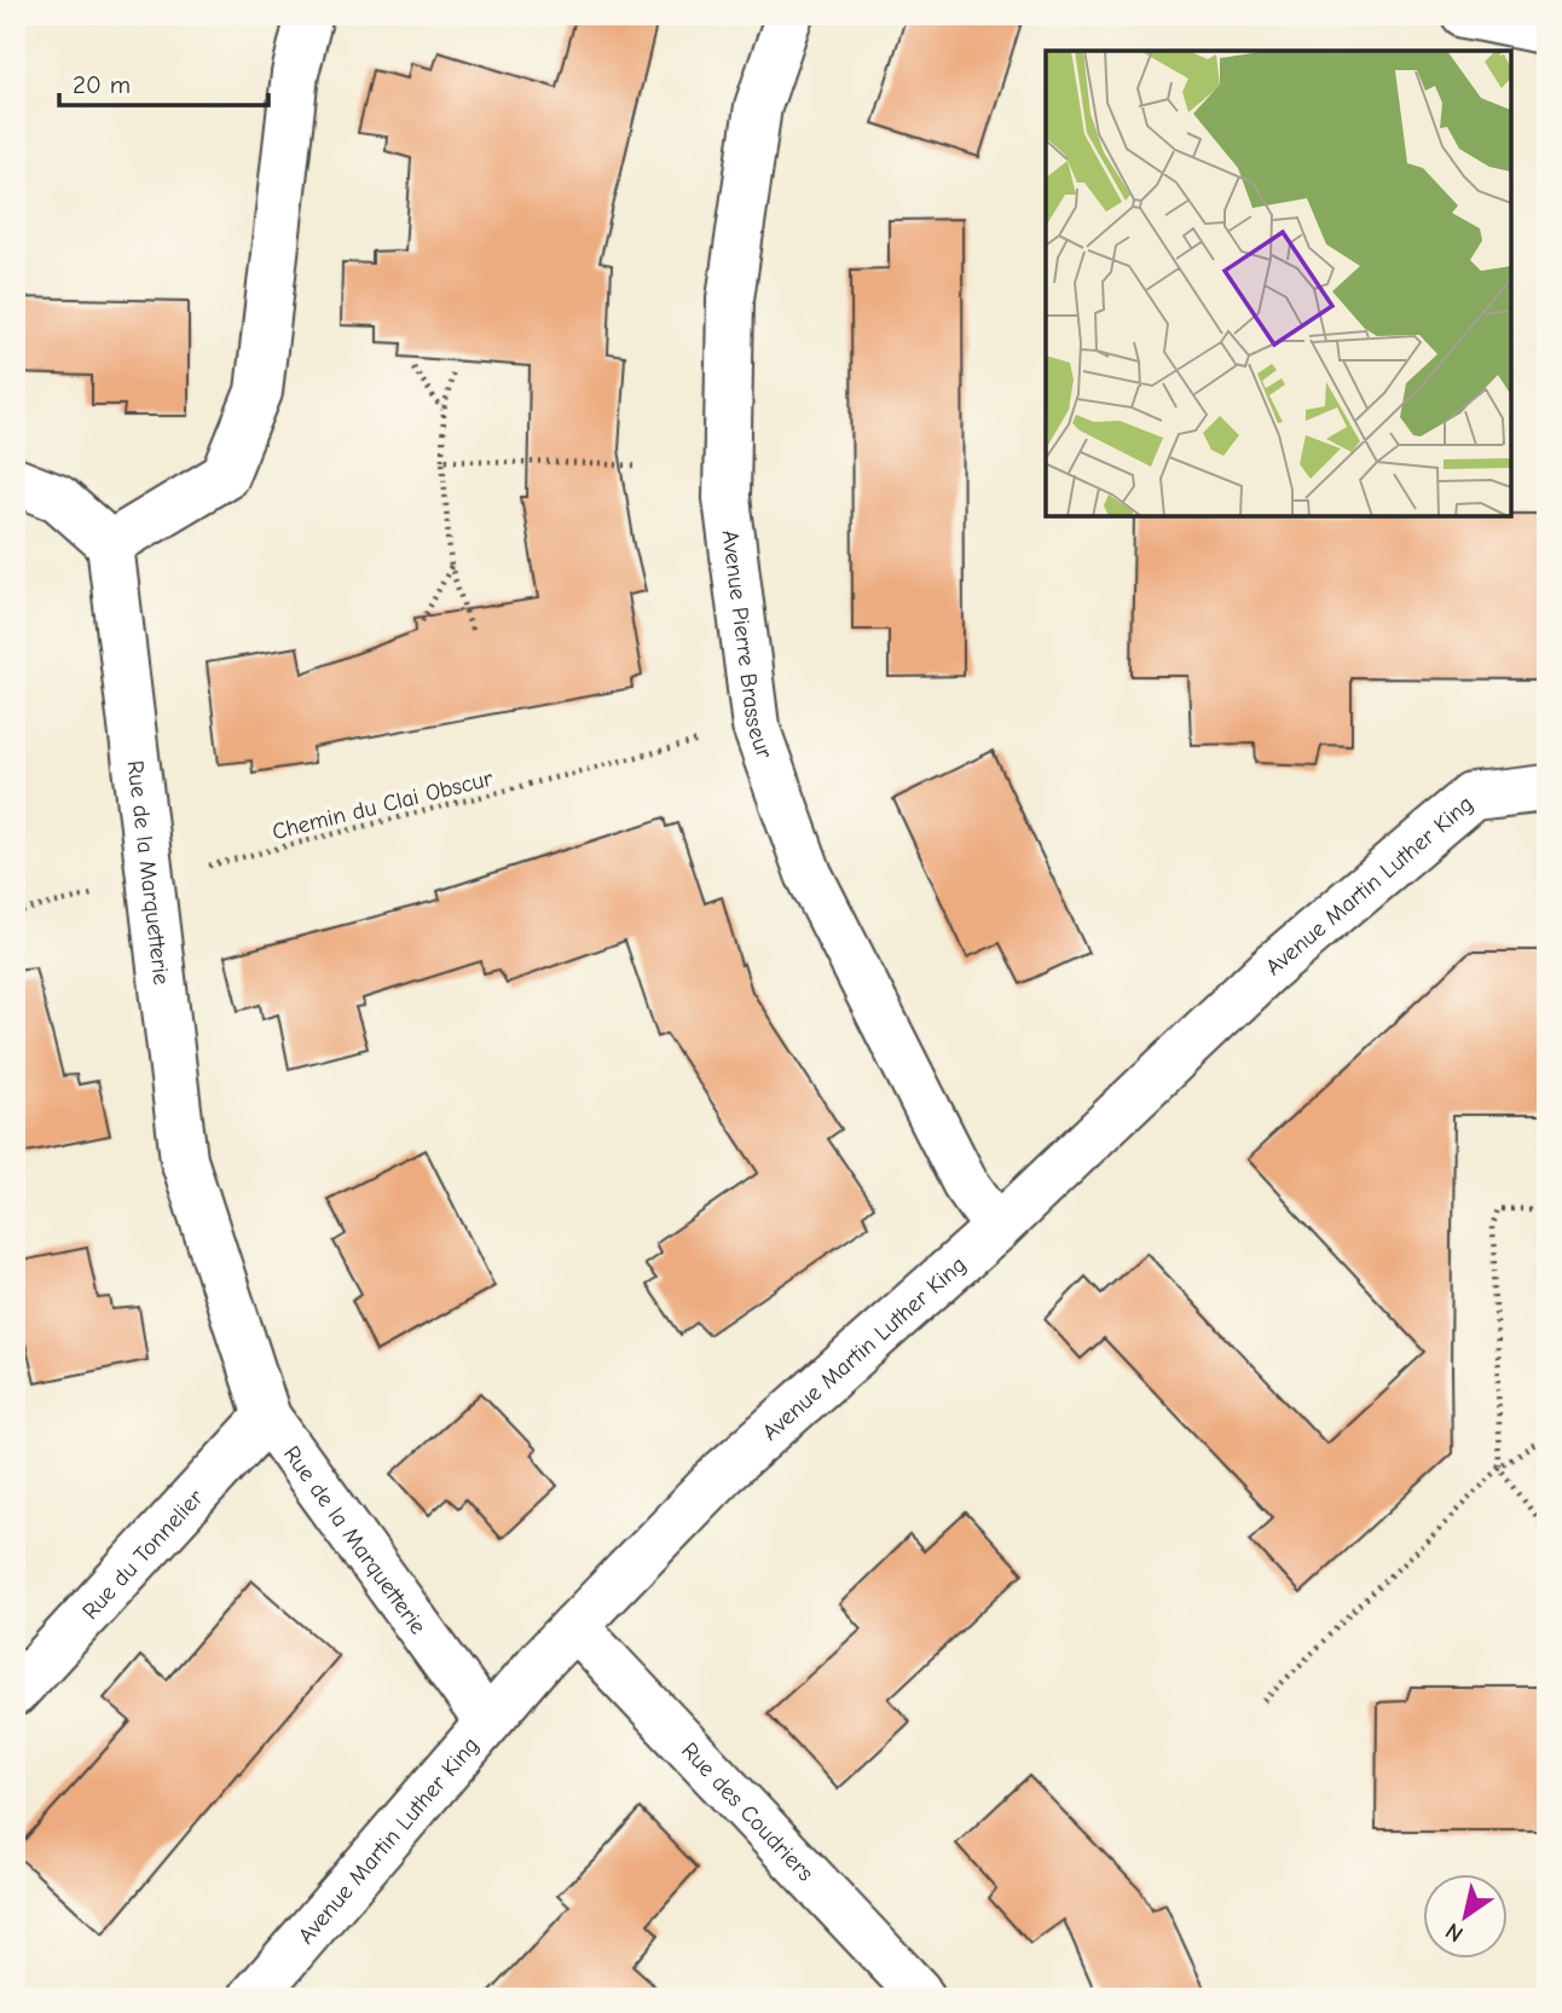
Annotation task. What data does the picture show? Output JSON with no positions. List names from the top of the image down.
{
  "streets": {
    "street": [
      "Avenue Pierre Brasseur",
      "Rue de la Marquetterie",
      "Avenue Martin Luther King",
      "Rue du Tonnelier",
      "Rue des Coudriers"
    ],
    "path": ["Chemin du Clai Obscur"]
  },
  "crossings": [
    ["Avenue Pierre Brasseur", "Chemin du Clai Obscur"],
    ["Avenue Pierre Brasseur", "Avenue Martin Luther King"],
    ["Chemin du Clai Obscur", "Rue de la Marquetterie"],
    ["Rue de la Marquetterie", "Avenue Martin Luther King"],
    ["Rue de la Marquetterie", "Rue du Tonnelier"],
    ["Avenue Martin Luther King", "Rue des Coudriers"]
  ],
  "scale_bar": "20 m",
  "north": "bottom left"
}
